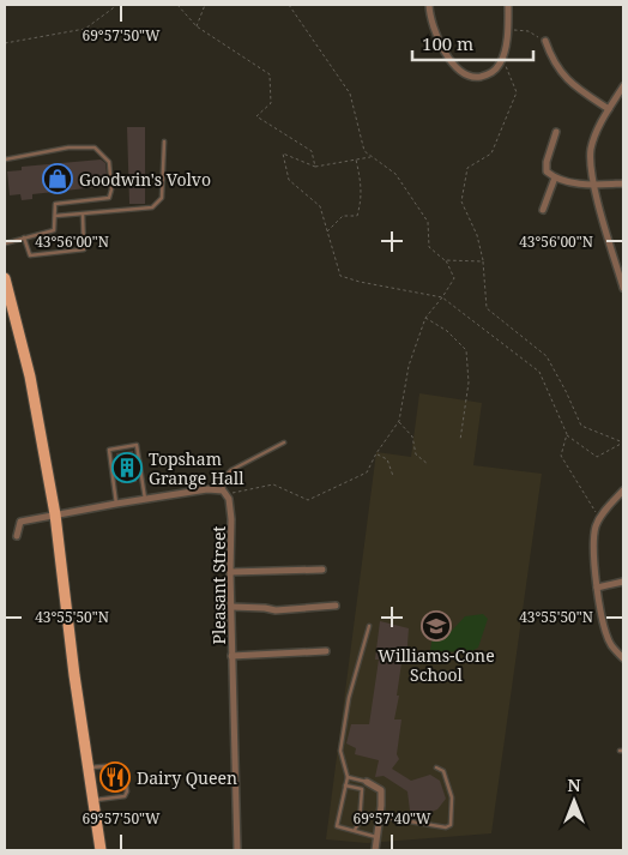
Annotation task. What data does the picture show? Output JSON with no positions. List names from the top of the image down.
{
  "streets": {
    "street": ["Pleasant Street"]
  },
  "places": {
    "shop": ["Goodwin's Volvo"],
    "building": ["Topsham Grange Hall"],
    "school or university": ["Williams-Cone School"],
    "restaurant": ["Dairy Queen"]
  },
  "scale_bar": "100 m",
  "north": "top",
  "coordinates": [
    "69°57'50\"W",
    "43°56'00\"N",
    "43°55'50\"N",
    "69°57'40\"W"
  ]
}
